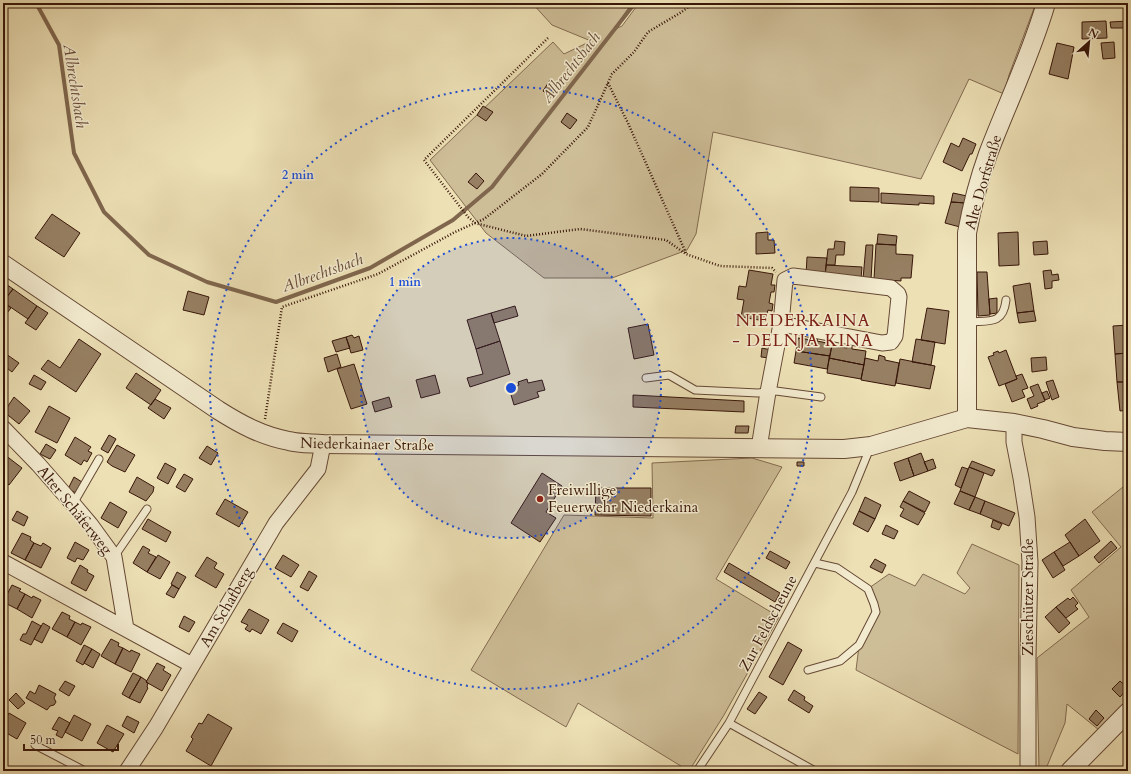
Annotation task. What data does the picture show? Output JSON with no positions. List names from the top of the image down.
{
  "streets": {
    "street": [
      "Alte Dorfstraße",
      "Niederkainaer Straße",
      "Alter Schäferweg",
      "Zieschützer Straße",
      "Am Schafberg"
    ],
    "lane": ["Zur Feldscheune"]
  },
  "crossings": [
    ["Alte Dorfstraße", "Niederkainaer Straße"],
    ["Niederkainaer Straße", "Zieschützer Straße"],
    ["Niederkainaer Straße", "Am Schafberg"],
    ["Niederkainaer Straße", "Zur Feldscheune"]
  ],
  "districts": ["NIEDERKAINA - DELNJA KINA"],
  "water": ["Albrechtsbach"],
  "places": ["Freiwillige Feuerwehr Niederkaina"],
  "scale_bar": "50 m",
  "north": "top right",
  "rings": ["2 min", "1 min"]
}
